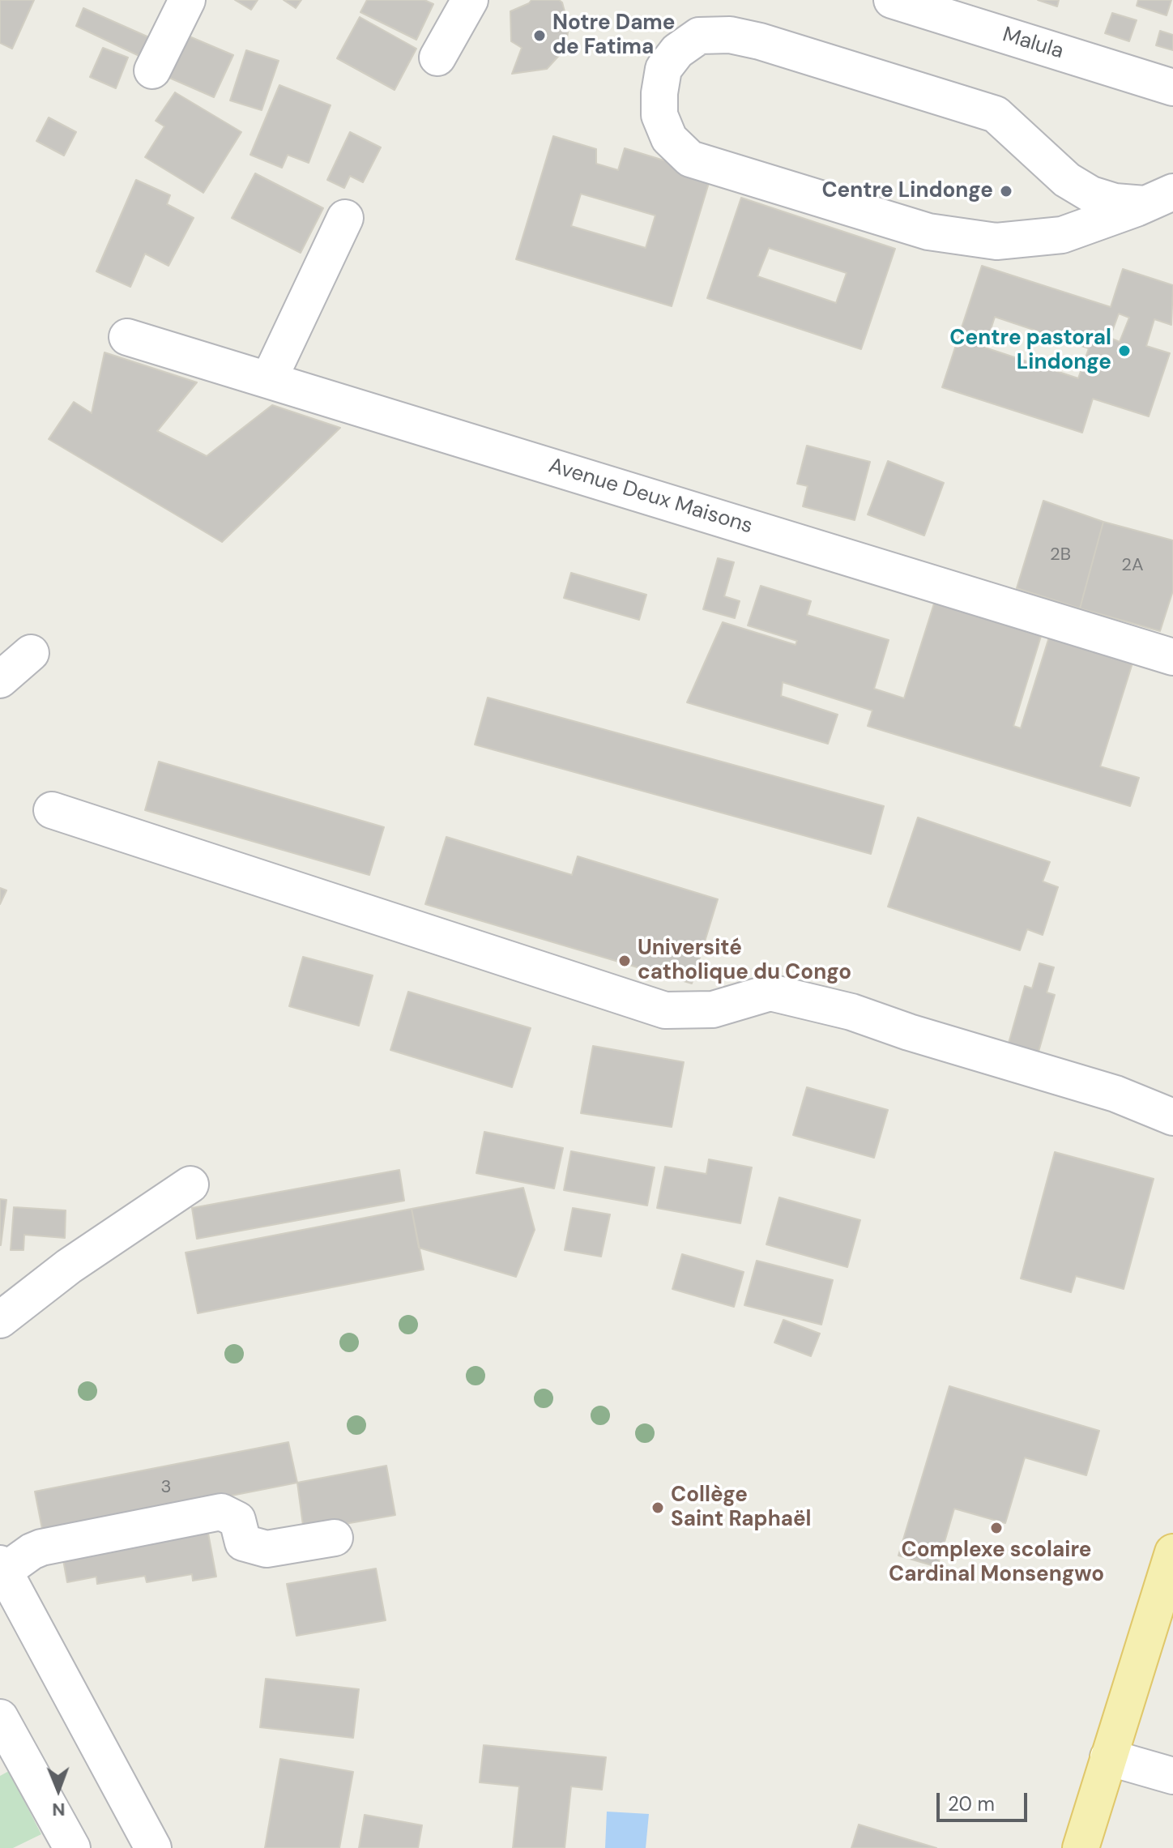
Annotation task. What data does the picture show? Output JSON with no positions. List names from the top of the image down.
{
  "streets": {
    "street": ["Malula", "Avenue Deux Maisons"]
  },
  "places": [
    "Notre Dame de Fatima",
    "Centre Lindonge",
    "Centre pastoral Lindonge",
    "Université catholique du Congo",
    "Collège Saint Raphaël",
    "Complexe scolaire Cardinal Monsengwo"
  ],
  "house_numbers": ["2B", "2A", "3"],
  "scale_bar": "20 m",
  "north": "bottom"
}
